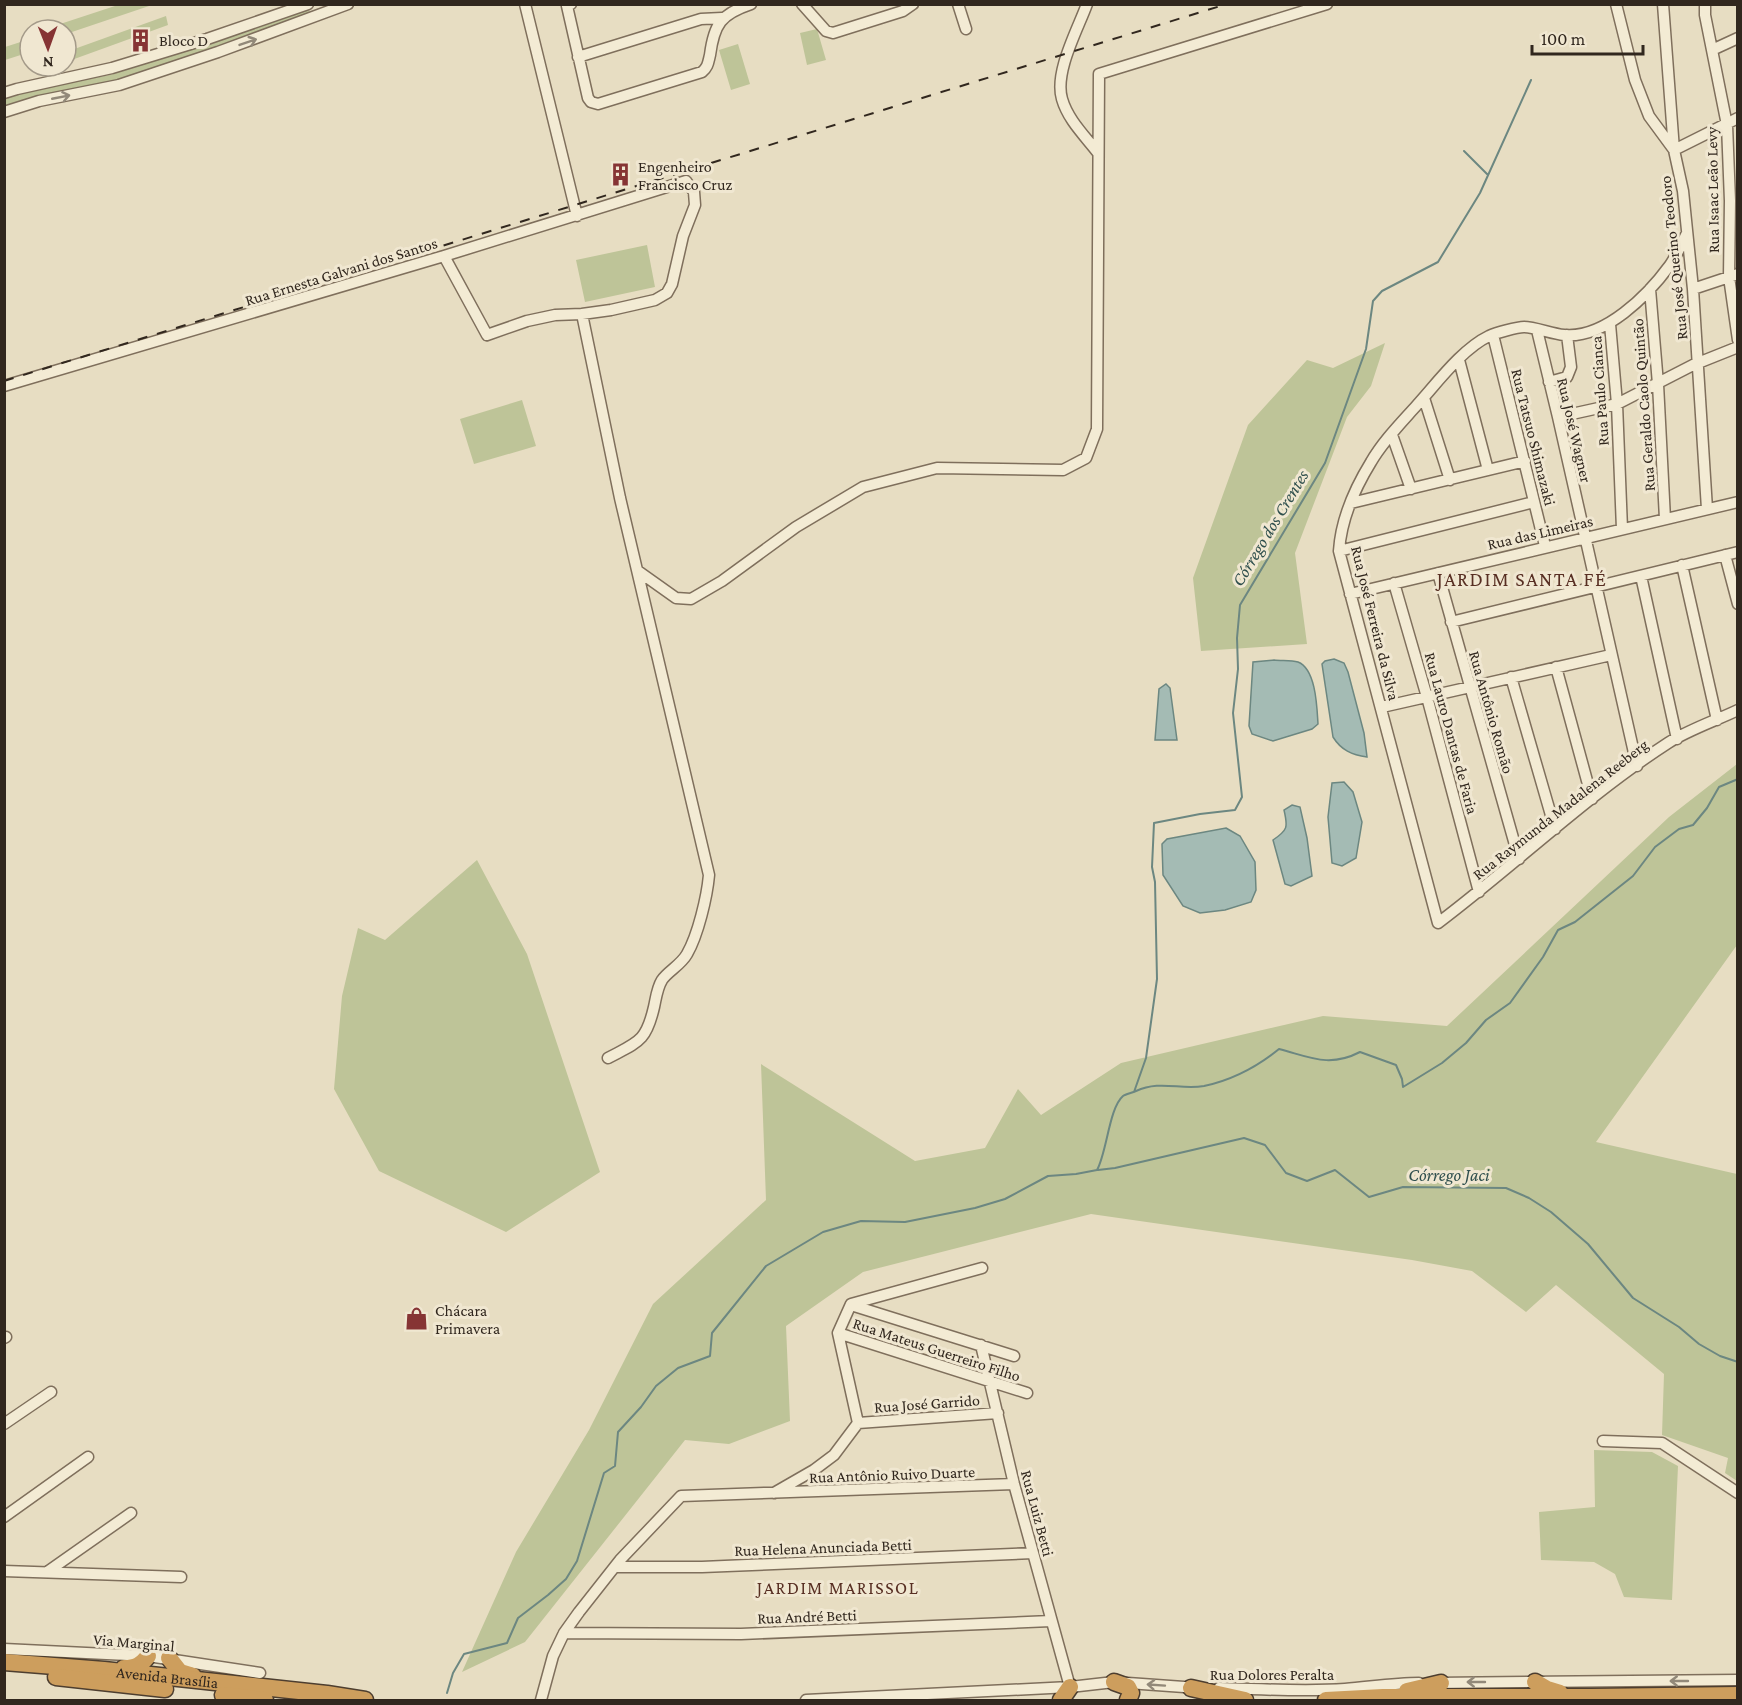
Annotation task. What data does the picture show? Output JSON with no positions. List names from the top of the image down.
{
  "streets": {
    "highway": ["Avenida Brasília"],
    "street": [
      "Rua Isaac Leão Levy",
      "Rua José Querino Teodoro",
      "Rua Ernesta Galvani dos Santos",
      "Rua Paulo Cianca",
      "Rua Geraldo Caolo Quintão",
      "Rua José Wagner",
      "Rua Tatsuo Shimazaki",
      "Rua das Limeiras",
      "Rua José Ferreira da Silva",
      "Rua Antônio Romão",
      "Rua Lauro Dantas de Faria",
      "Rua Raymunda Madalena Reeberg",
      "Rua Mateus Guerreiro Filho",
      "Rua José Garrido",
      "Rua Antônio Ruivo Duarte",
      "Rua Luiz Betti",
      "Rua Helena Anunciada Betti",
      "Rua André Betti",
      "Via Marginal",
      "Rua Dolores Peralta"
    ]
  },
  "crossings": [
    ["Rua José Querino Teodoro", "Rua das Limeiras"],
    ["Rua José Querino Teodoro", "Rua José Ferreira da Silva"],
    ["Rua Paulo Cianca", "Rua das Limeiras"],
    ["Rua Paulo Cianca", "Rua José Ferreira da Silva"],
    ["Rua Geraldo Caolo Quintão", "Rua das Limeiras"],
    ["Rua Geraldo Caolo Quintão", "Rua José Ferreira da Silva"],
    ["Rua José Wagner", "Rua das Limeiras"],
    ["Rua José Wagner", "Rua José Ferreira da Silva"],
    ["Rua José Wagner", "Rua Raymunda Madalena Reeberg"],
    ["Rua Tatsuo Shimazaki", "Rua das Limeiras"],
    ["Rua Tatsuo Shimazaki", "Rua José Ferreira da Silva"],
    ["Rua das Limeiras", "Rua José Ferreira da Silva"],
    ["Rua das Limeiras", "Rua Antônio Romão"],
    ["Rua das Limeiras", "Rua Lauro Dantas de Faria"],
    ["Rua José Ferreira da Silva", "Rua Raymunda Madalena Reeberg"],
    ["Rua Antônio Romão", "Rua Raymunda Madalena Reeberg"],
    ["Rua Lauro Dantas de Faria", "Rua Raymunda Madalena Reeberg"],
    ["Rua Mateus Guerreiro Filho", "Rua Luiz Betti"],
    ["Rua José Garrido", "Rua Luiz Betti"],
    ["Rua Antônio Ruivo Duarte", "Rua Luiz Betti"],
    ["Rua Antônio Ruivo Duarte", "Rua Helena Anunciada Betti"],
    ["Rua Antônio Ruivo Duarte", "Rua André Betti"],
    ["Rua Luiz Betti", "Rua Helena Anunciada Betti"],
    ["Rua Luiz Betti", "Rua André Betti"],
    ["Rua Luiz Betti", "Rua Dolores Peralta"]
  ],
  "one_way": ["Rua Dolores Peralta"],
  "districts": ["JARDIM SANTA FÉ", "JARDIM MARISSOL"],
  "water": ["Córrego dos Crentes", "Córrego Jaci"],
  "places": {
    "building": ["Bloco D", "Engenheiro Francisco Cruz"],
    "shop": ["Chácara Primavera"]
  },
  "scale_bar": "100 m",
  "north": "bottom"
}
